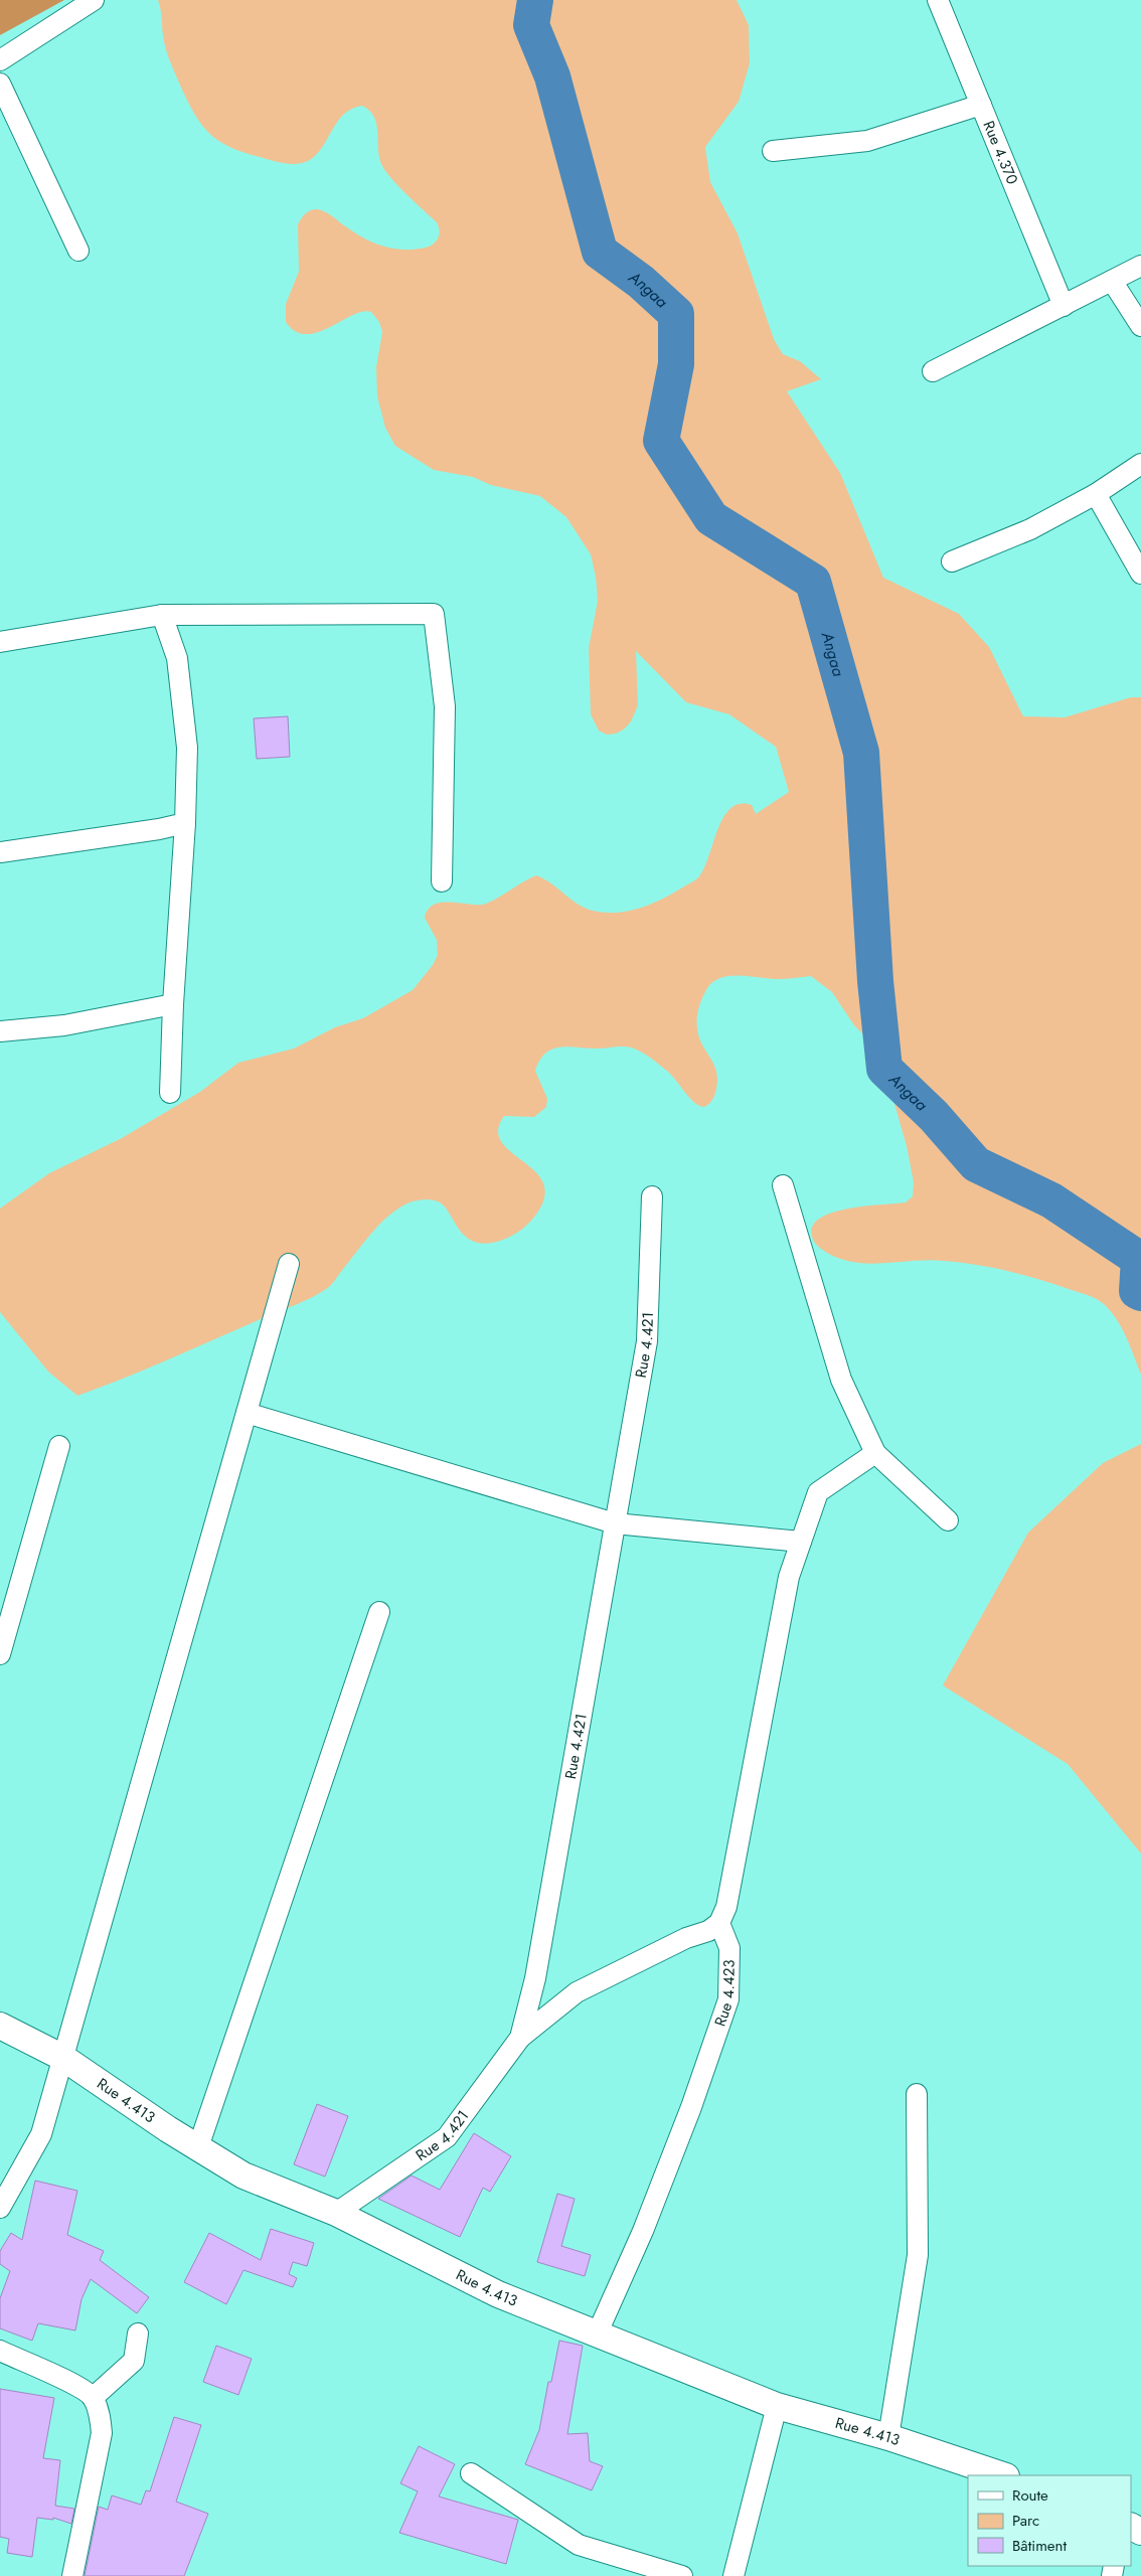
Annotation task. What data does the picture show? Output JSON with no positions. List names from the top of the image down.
{
  "streets": {
    "street": [
      "Rue 4.370",
      "Rue 4.421",
      "Rue 4.423",
      "Rue 4.413"
    ]
  },
  "crossings": [
    ["Rue 4.421", "Rue 4.413"],
    ["Rue 4.423", "Rue 4.413"]
  ],
  "water": ["Angaa"],
  "legend": ["Route", "Parc", "Bâtiment"]
}
